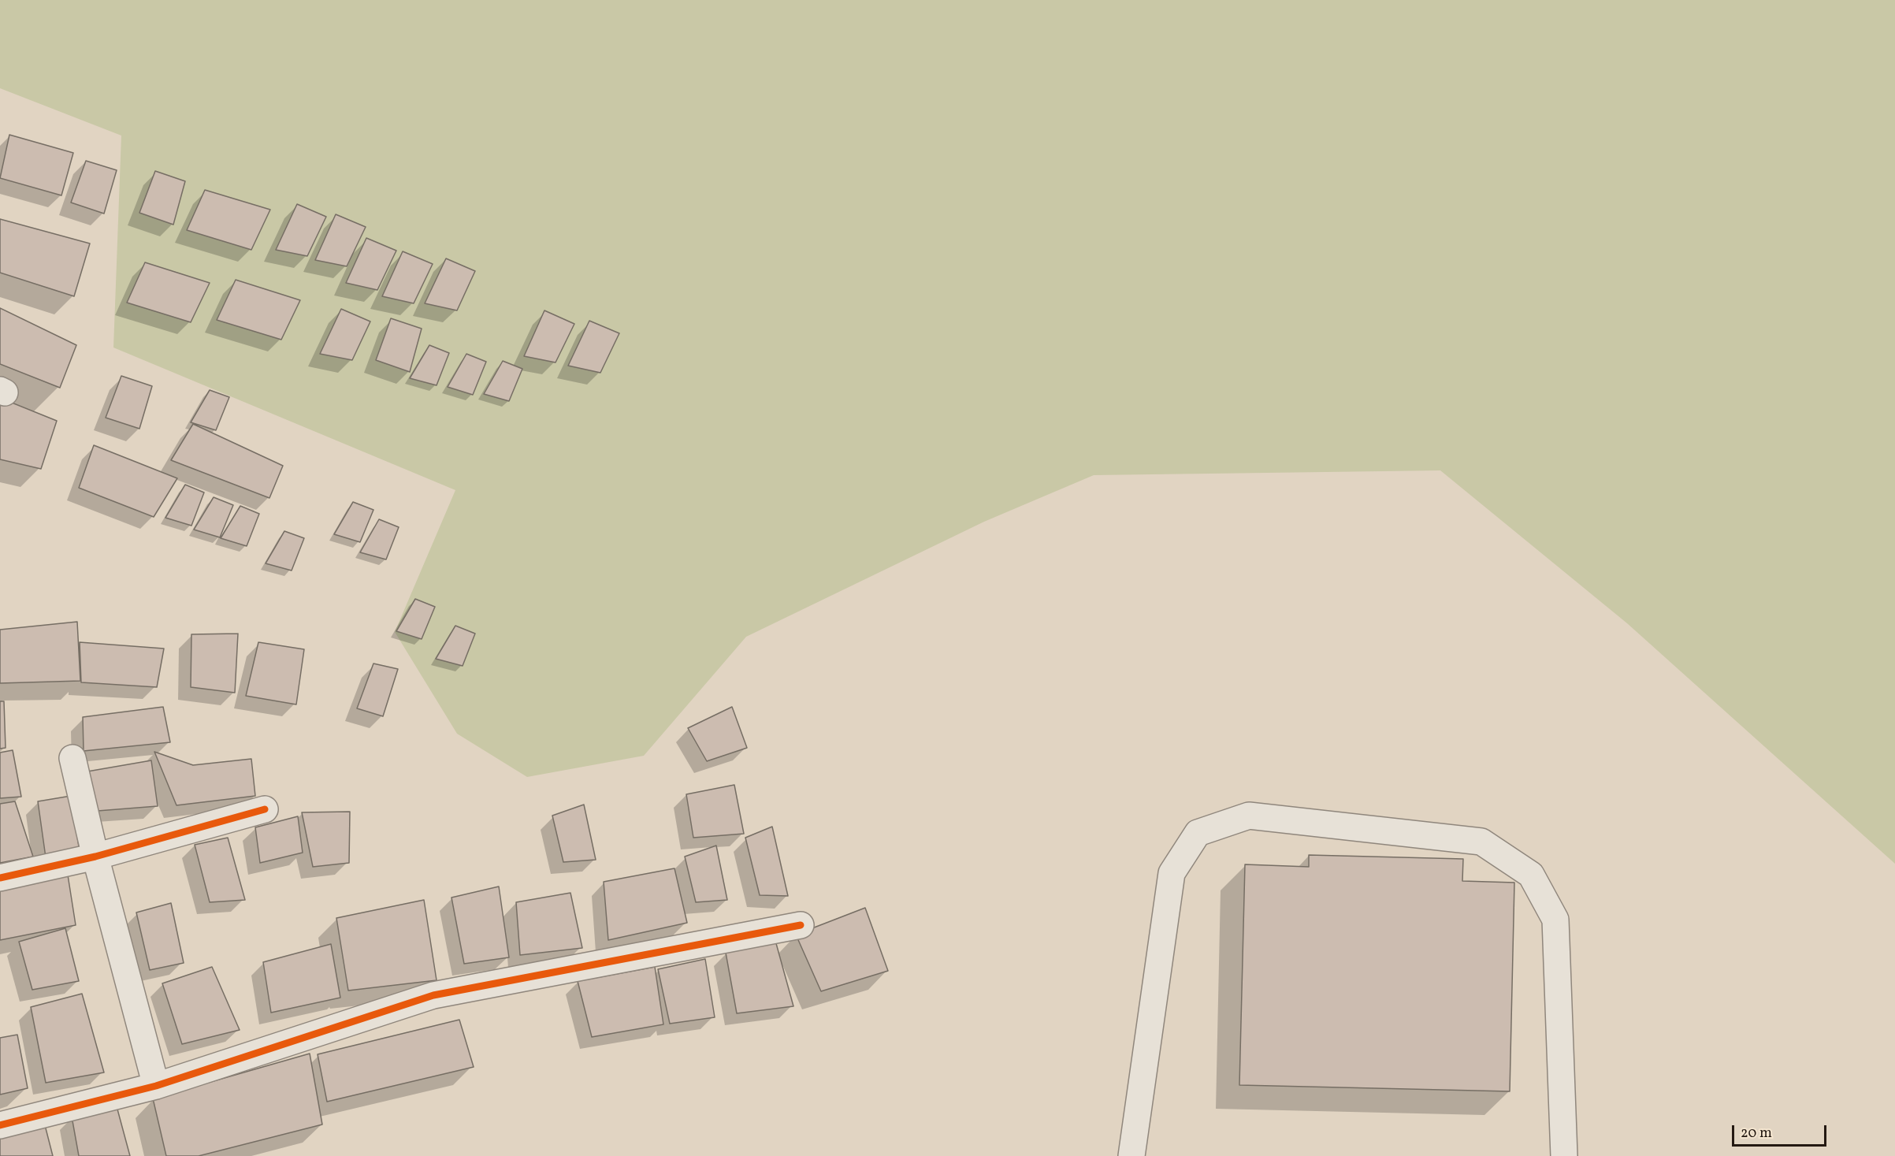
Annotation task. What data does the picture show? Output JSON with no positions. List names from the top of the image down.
{
  "scale_bar": "20 m"
}
